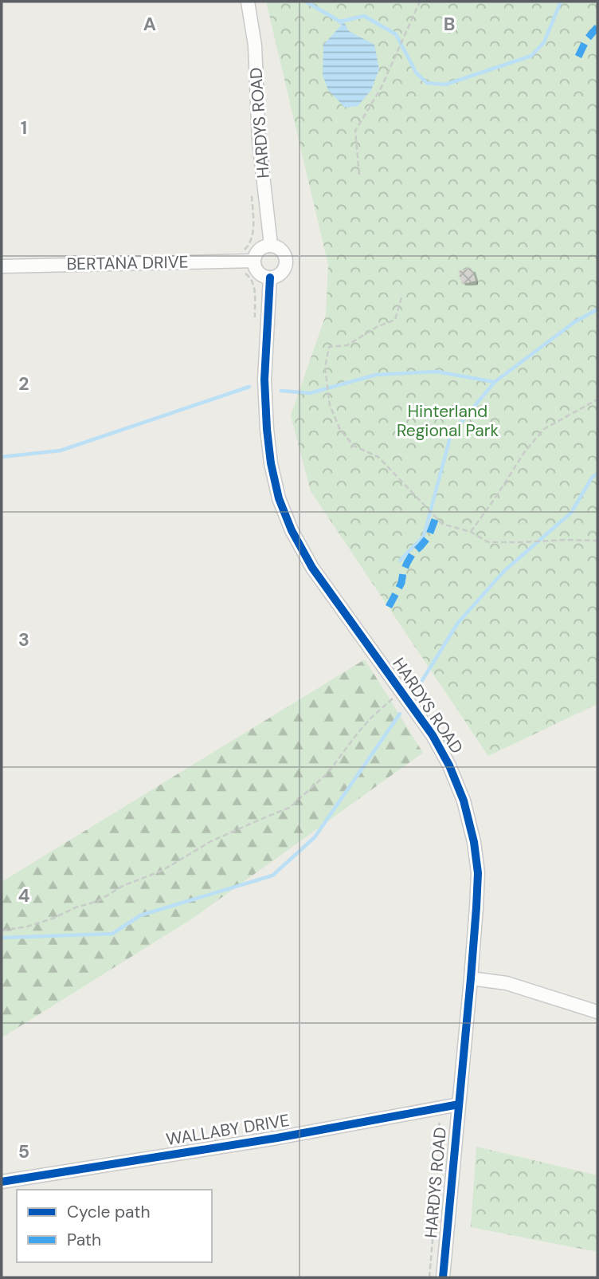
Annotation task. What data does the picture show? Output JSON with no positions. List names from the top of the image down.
{
  "streets": {
    "street": ["HARDYS ROAD", "BERTANA DRIVE", "WALLABY DRIVE"]
  },
  "crossings": [
    ["HARDYS ROAD", "BERTANA DRIVE"],
    ["HARDYS ROAD", "WALLABY DRIVE"]
  ],
  "parks": ["Hinterland Regional Park"],
  "legend": ["Cycle path", "Path"],
  "grid": {
    "columns": ["A", "B"],
    "rows": [
      "1",
      "2",
      "3",
      "4",
      "5"
    ]
  }
}
